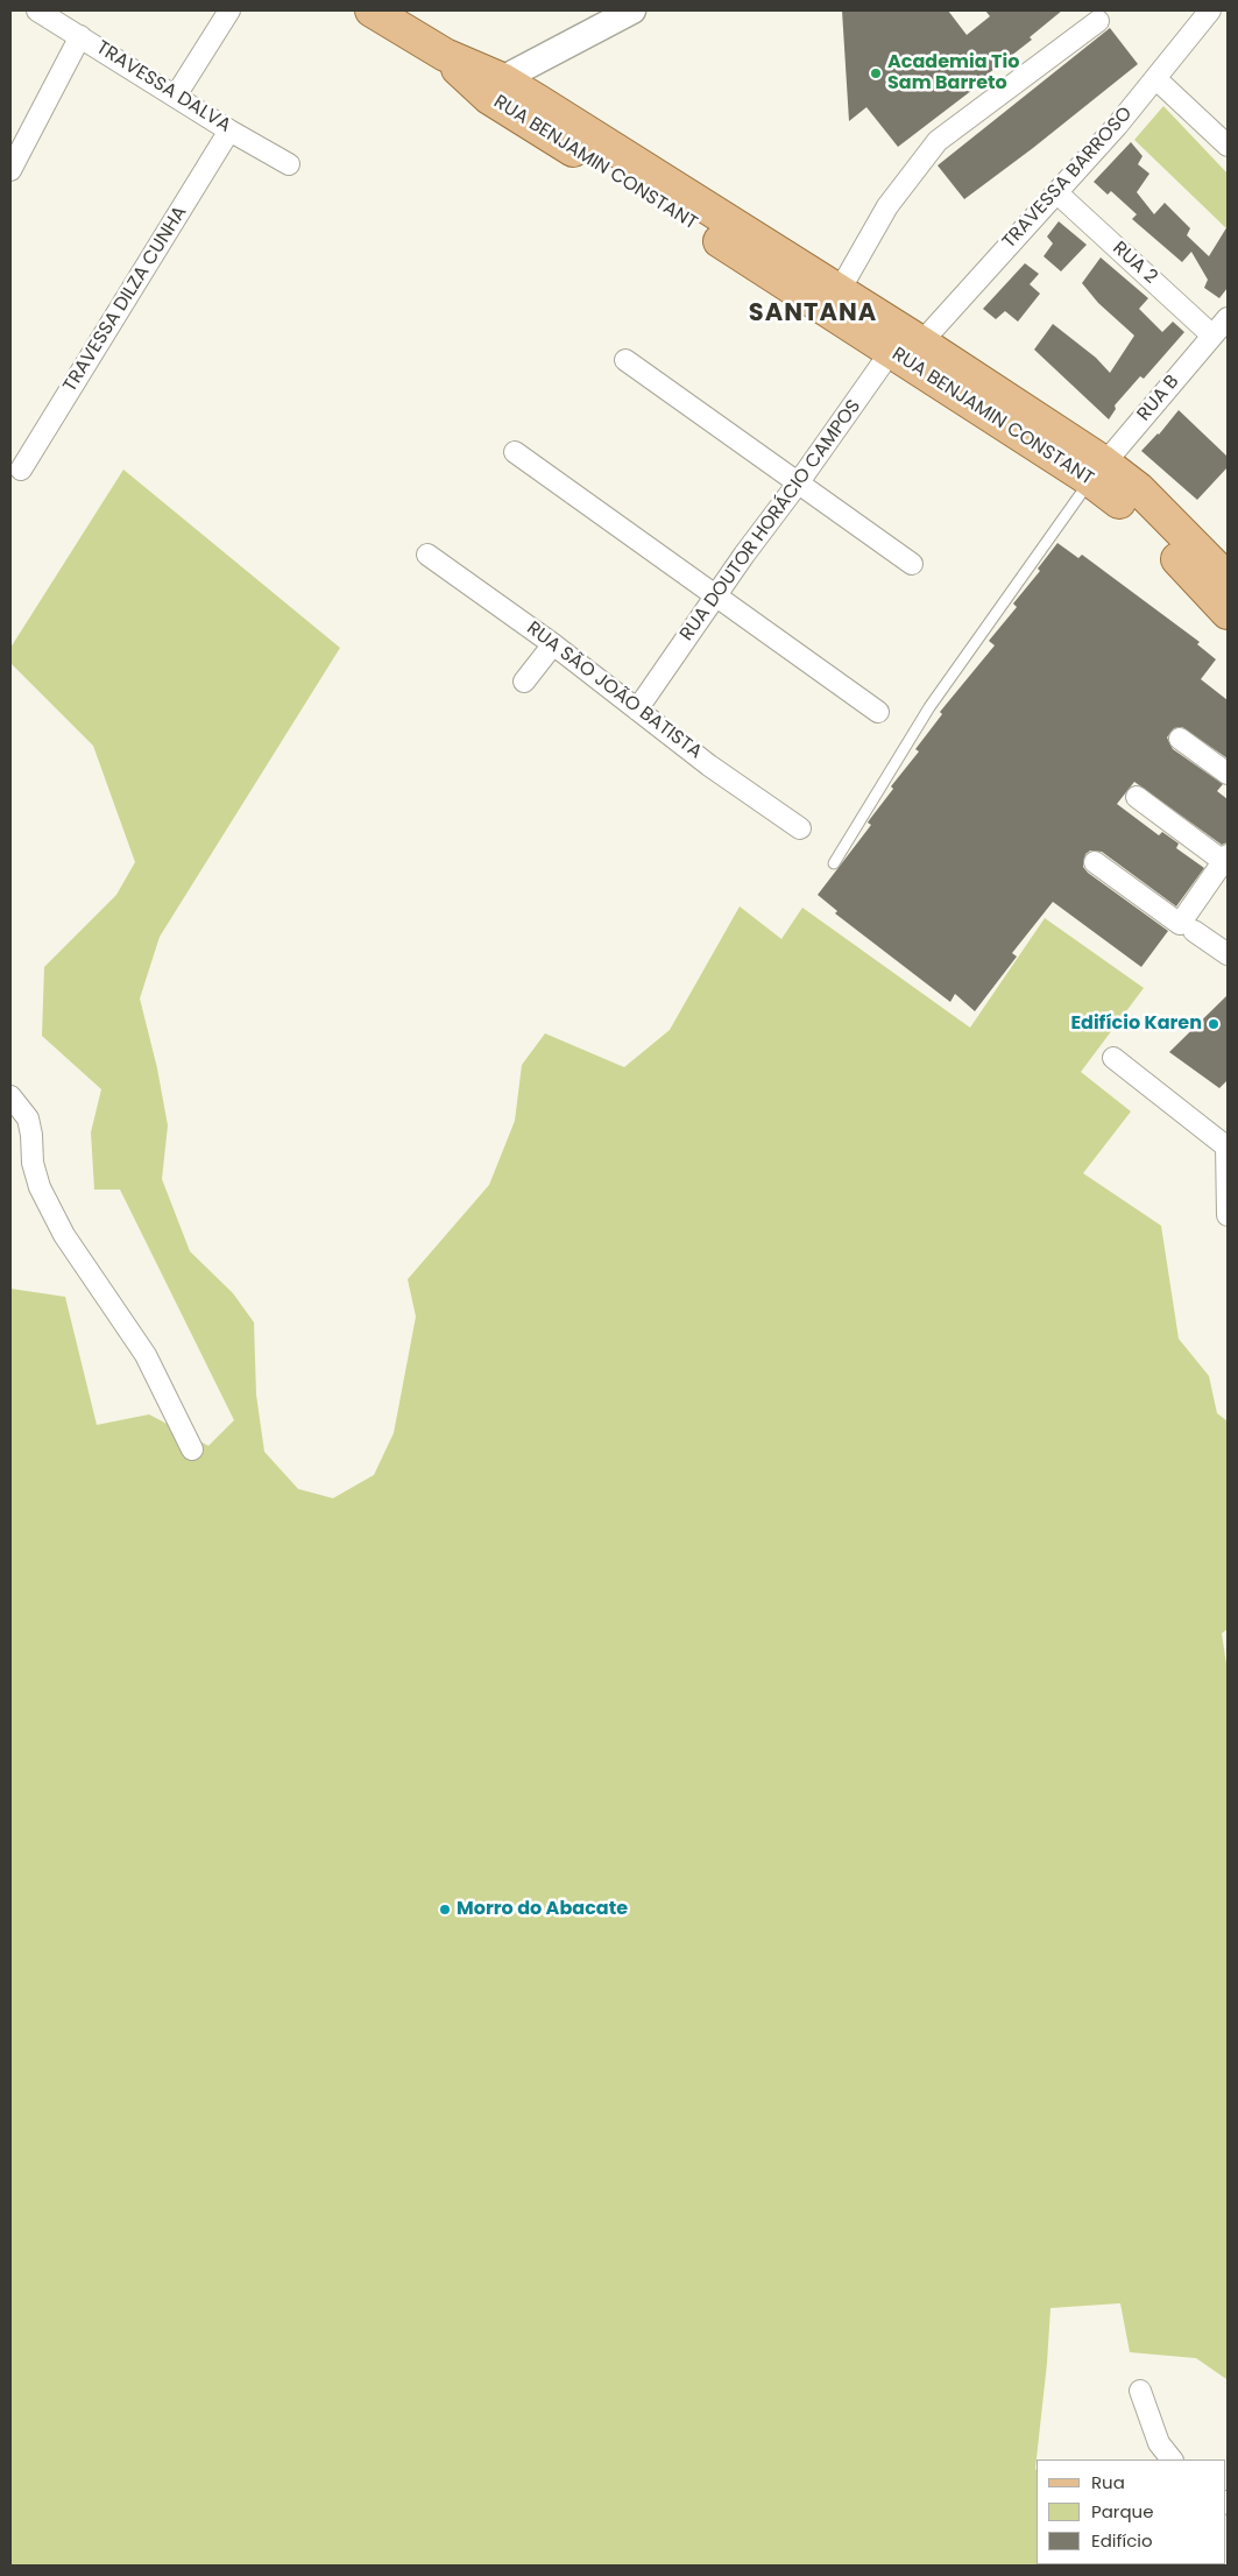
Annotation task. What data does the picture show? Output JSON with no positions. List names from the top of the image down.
{
  "streets": {
    "main road": ["RUA BENJAMIN CONSTANT"],
    "street": [
      "TRAVESSA DALVA",
      "TRAVESSA BARROSO",
      "RUA 2",
      "TRAVESSA DILZA CUNHA",
      "RUA B",
      "RUA DOUTOR HORÁCIO CAMPOS",
      "RUA SÃO JOÃO BATISTA"
    ]
  },
  "crossings": [
    ["TRAVESSA DALVA", "TRAVESSA DILZA CUNHA"],
    ["RUA BENJAMIN CONSTANT", "TRAVESSA BARROSO"],
    ["RUA BENJAMIN CONSTANT", "RUA B"],
    ["RUA BENJAMIN CONSTANT", "RUA DOUTOR HORÁCIO CAMPOS"],
    ["TRAVESSA BARROSO", "RUA 2"],
    ["TRAVESSA BARROSO", "RUA DOUTOR HORÁCIO CAMPOS"],
    ["RUA 2", "RUA B"],
    ["RUA DOUTOR HORÁCIO CAMPOS", "RUA SÃO JOÃO BATISTA"]
  ],
  "districts": ["SANTANA"],
  "places": ["Academia Tio Sam Barreto", "Edifício Karen", "Morro do Abacate"],
  "legend": ["Rua", "Parque", "Edifício"]
}
